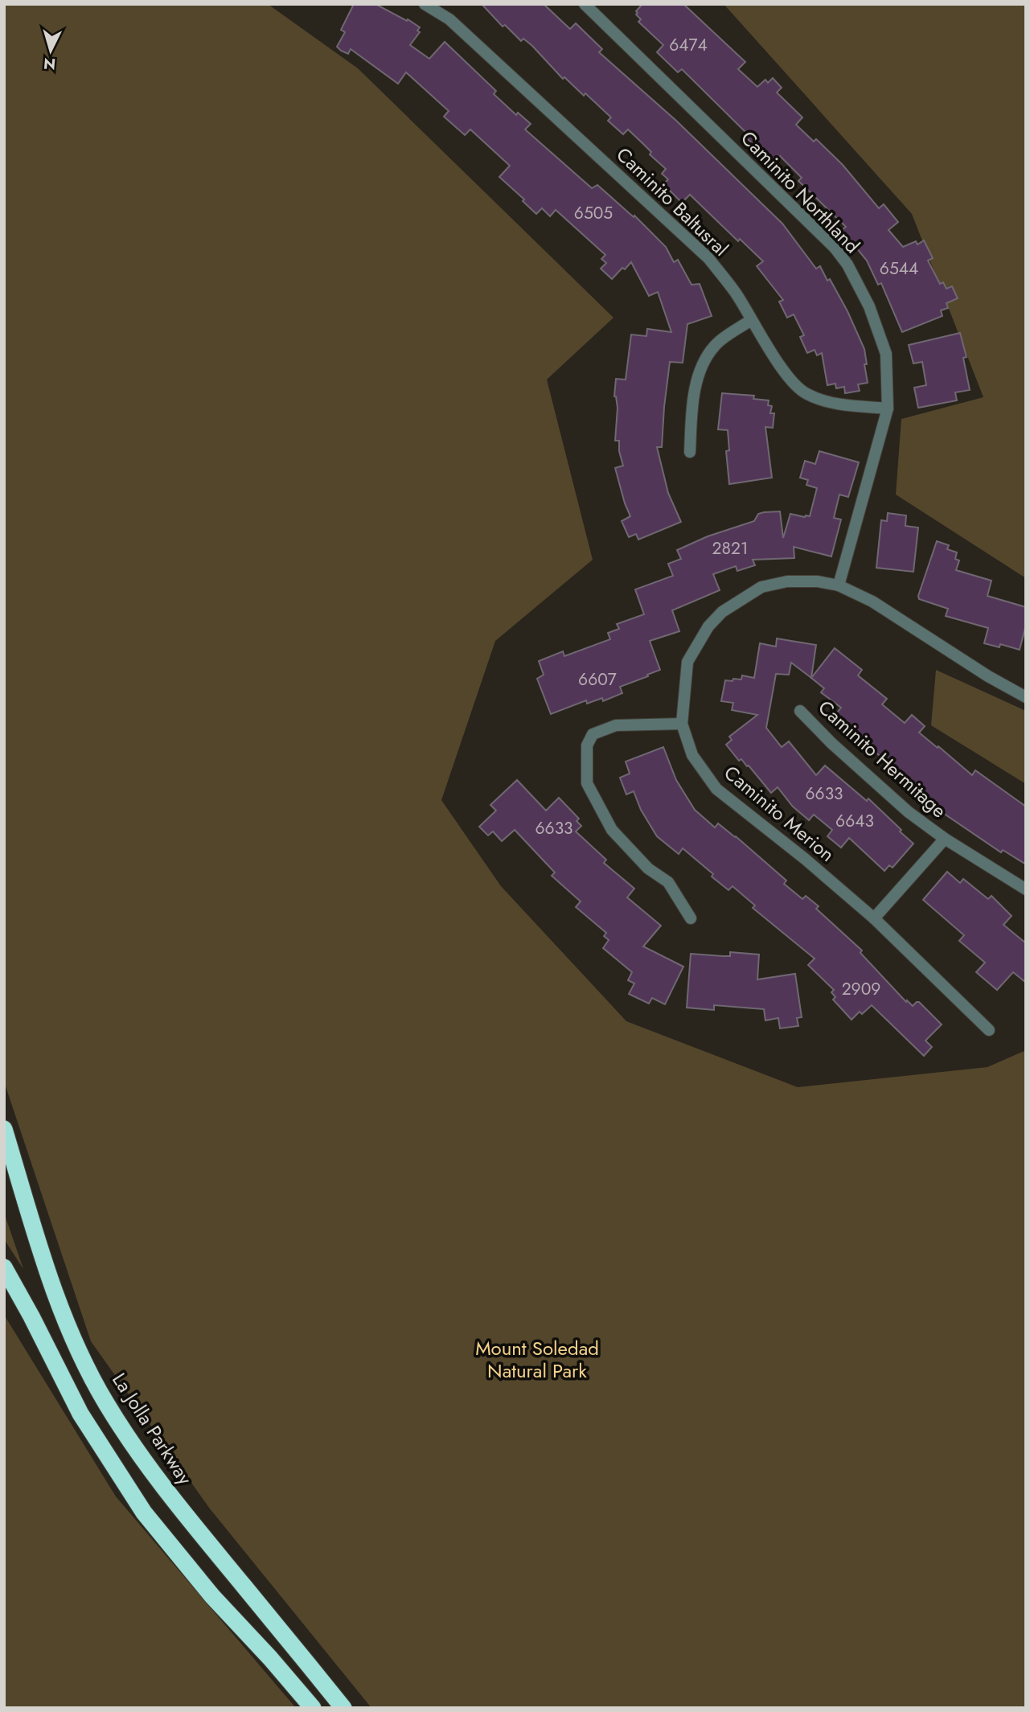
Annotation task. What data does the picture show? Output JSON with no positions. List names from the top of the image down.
{
  "streets": {
    "highway": ["La Jolla Parkway"],
    "street": [
      "Caminito Northland",
      "Caminito Baltusral",
      "Caminito Hermitage",
      "Caminito Merion"
    ]
  },
  "crossings": [
    ["Caminito Northland", "Caminito Baltusral"],
    ["Caminito Northland", "Caminito Merion"]
  ],
  "parks": ["Mount Soledad Natural Park"],
  "house_numbers": [
    "6474",
    "6505",
    "6544",
    "2821",
    "6607",
    "6633",
    "6643",
    "6633",
    "2909"
  ],
  "north": "bottom"
}
